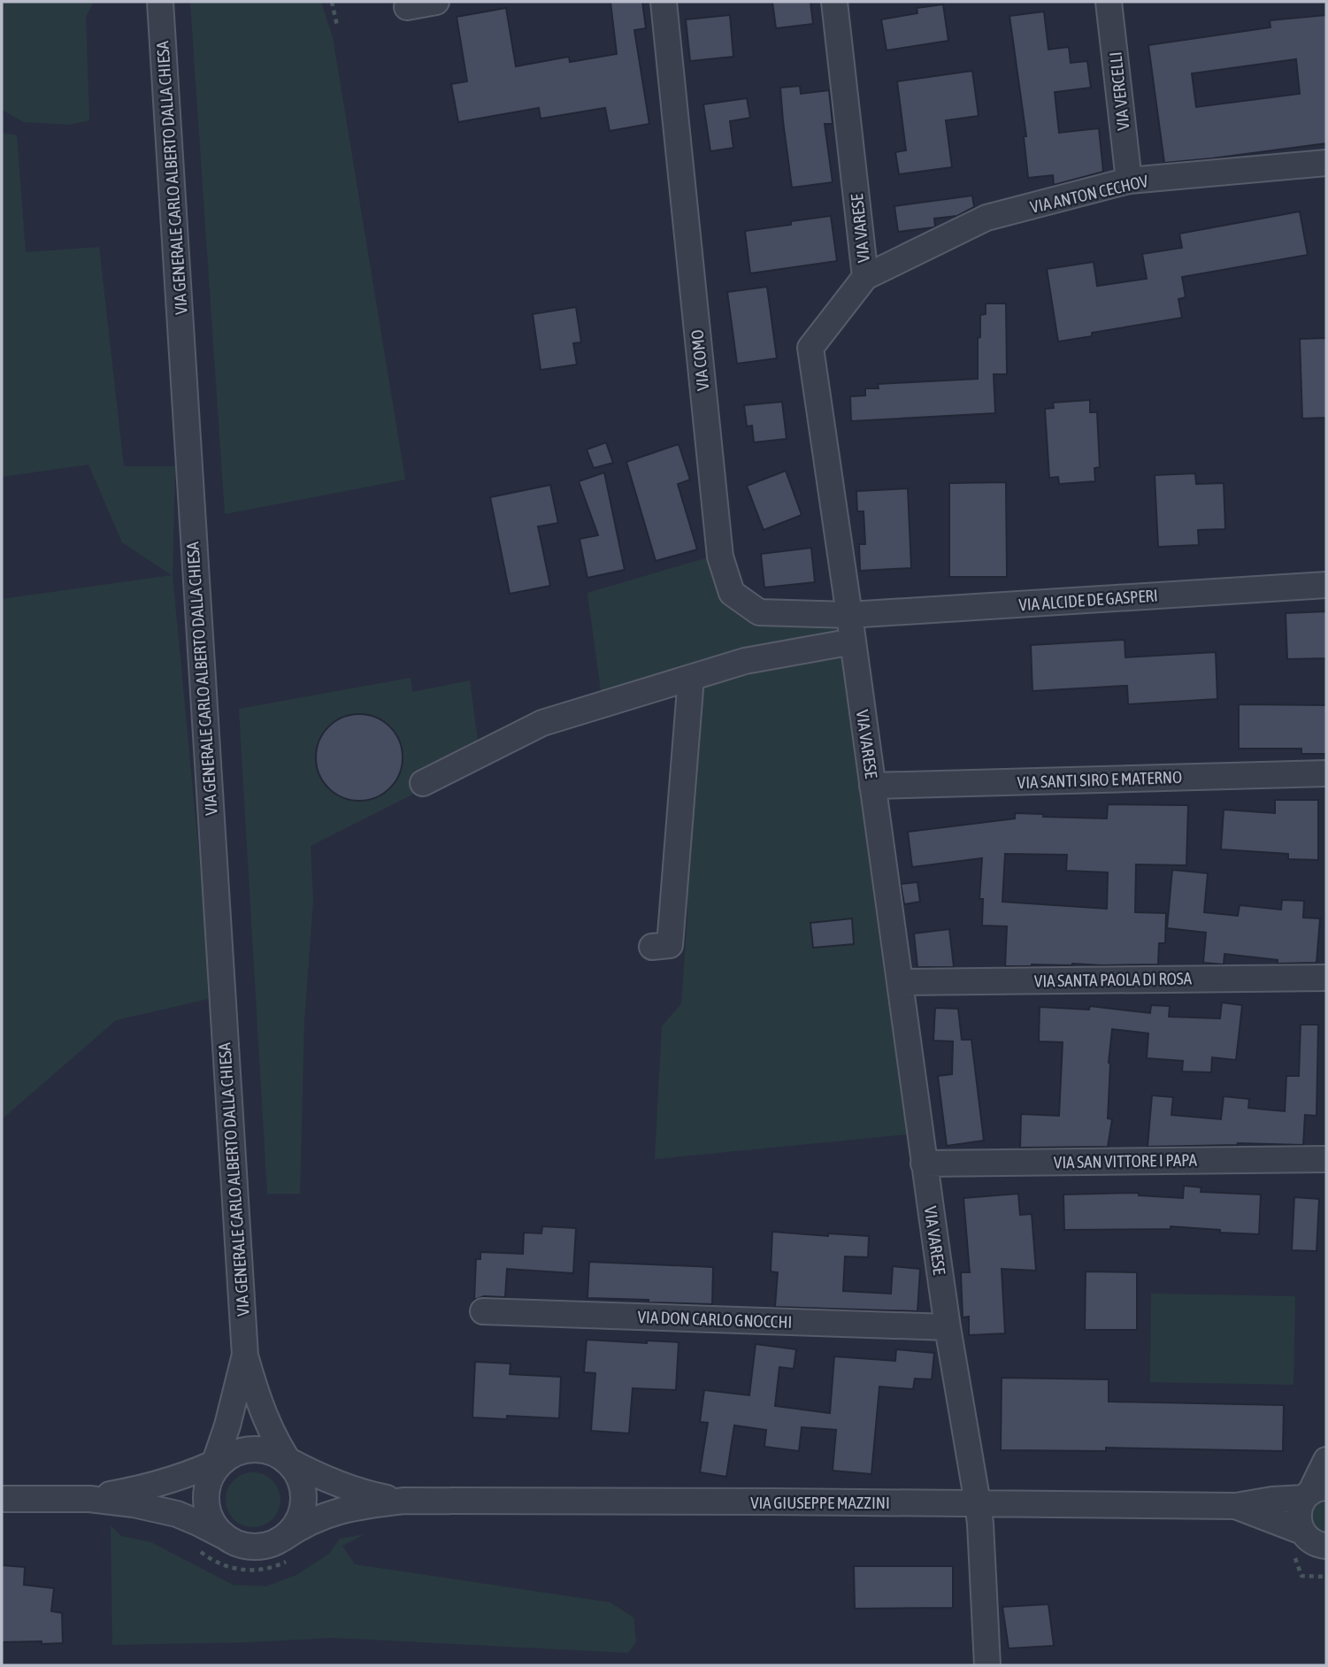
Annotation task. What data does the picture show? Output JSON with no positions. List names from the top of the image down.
{
  "streets": {
    "street": [
      "VIA VERCELLI",
      "VIA GENERALE CARLO ALBERTO DALLA CHIESA",
      "VIA ANTON CECHOV",
      "VIA VARESE",
      "VIA COMO",
      "VIA ALCIDE DE GASPERI",
      "VIA SANTI SIRO E MATERNO",
      "VIA SANTA PAOLA DI ROSA",
      "VIA SAN VITTORE I PAPA",
      "VIA DON CARLO GNOCCHI",
      "VIA GIUSEPPE MAZZINI"
    ]
  },
  "crossings": [
    ["VIA VERCELLI", "VIA ANTON CECHOV"],
    ["VIA GENERALE CARLO ALBERTO DALLA CHIESA", "VIA GIUSEPPE MAZZINI"],
    ["VIA ANTON CECHOV", "VIA VARESE"],
    ["VIA VARESE", "VIA COMO"],
    ["VIA VARESE", "VIA ALCIDE DE GASPERI"],
    ["VIA VARESE", "VIA SANTI SIRO E MATERNO"],
    ["VIA VARESE", "VIA SANTA PAOLA DI ROSA"],
    ["VIA VARESE", "VIA SAN VITTORE I PAPA"],
    ["VIA VARESE", "VIA DON CARLO GNOCCHI"],
    ["VIA VARESE", "VIA GIUSEPPE MAZZINI"],
    ["VIA COMO", "VIA ALCIDE DE GASPERI"]
  ]
}
